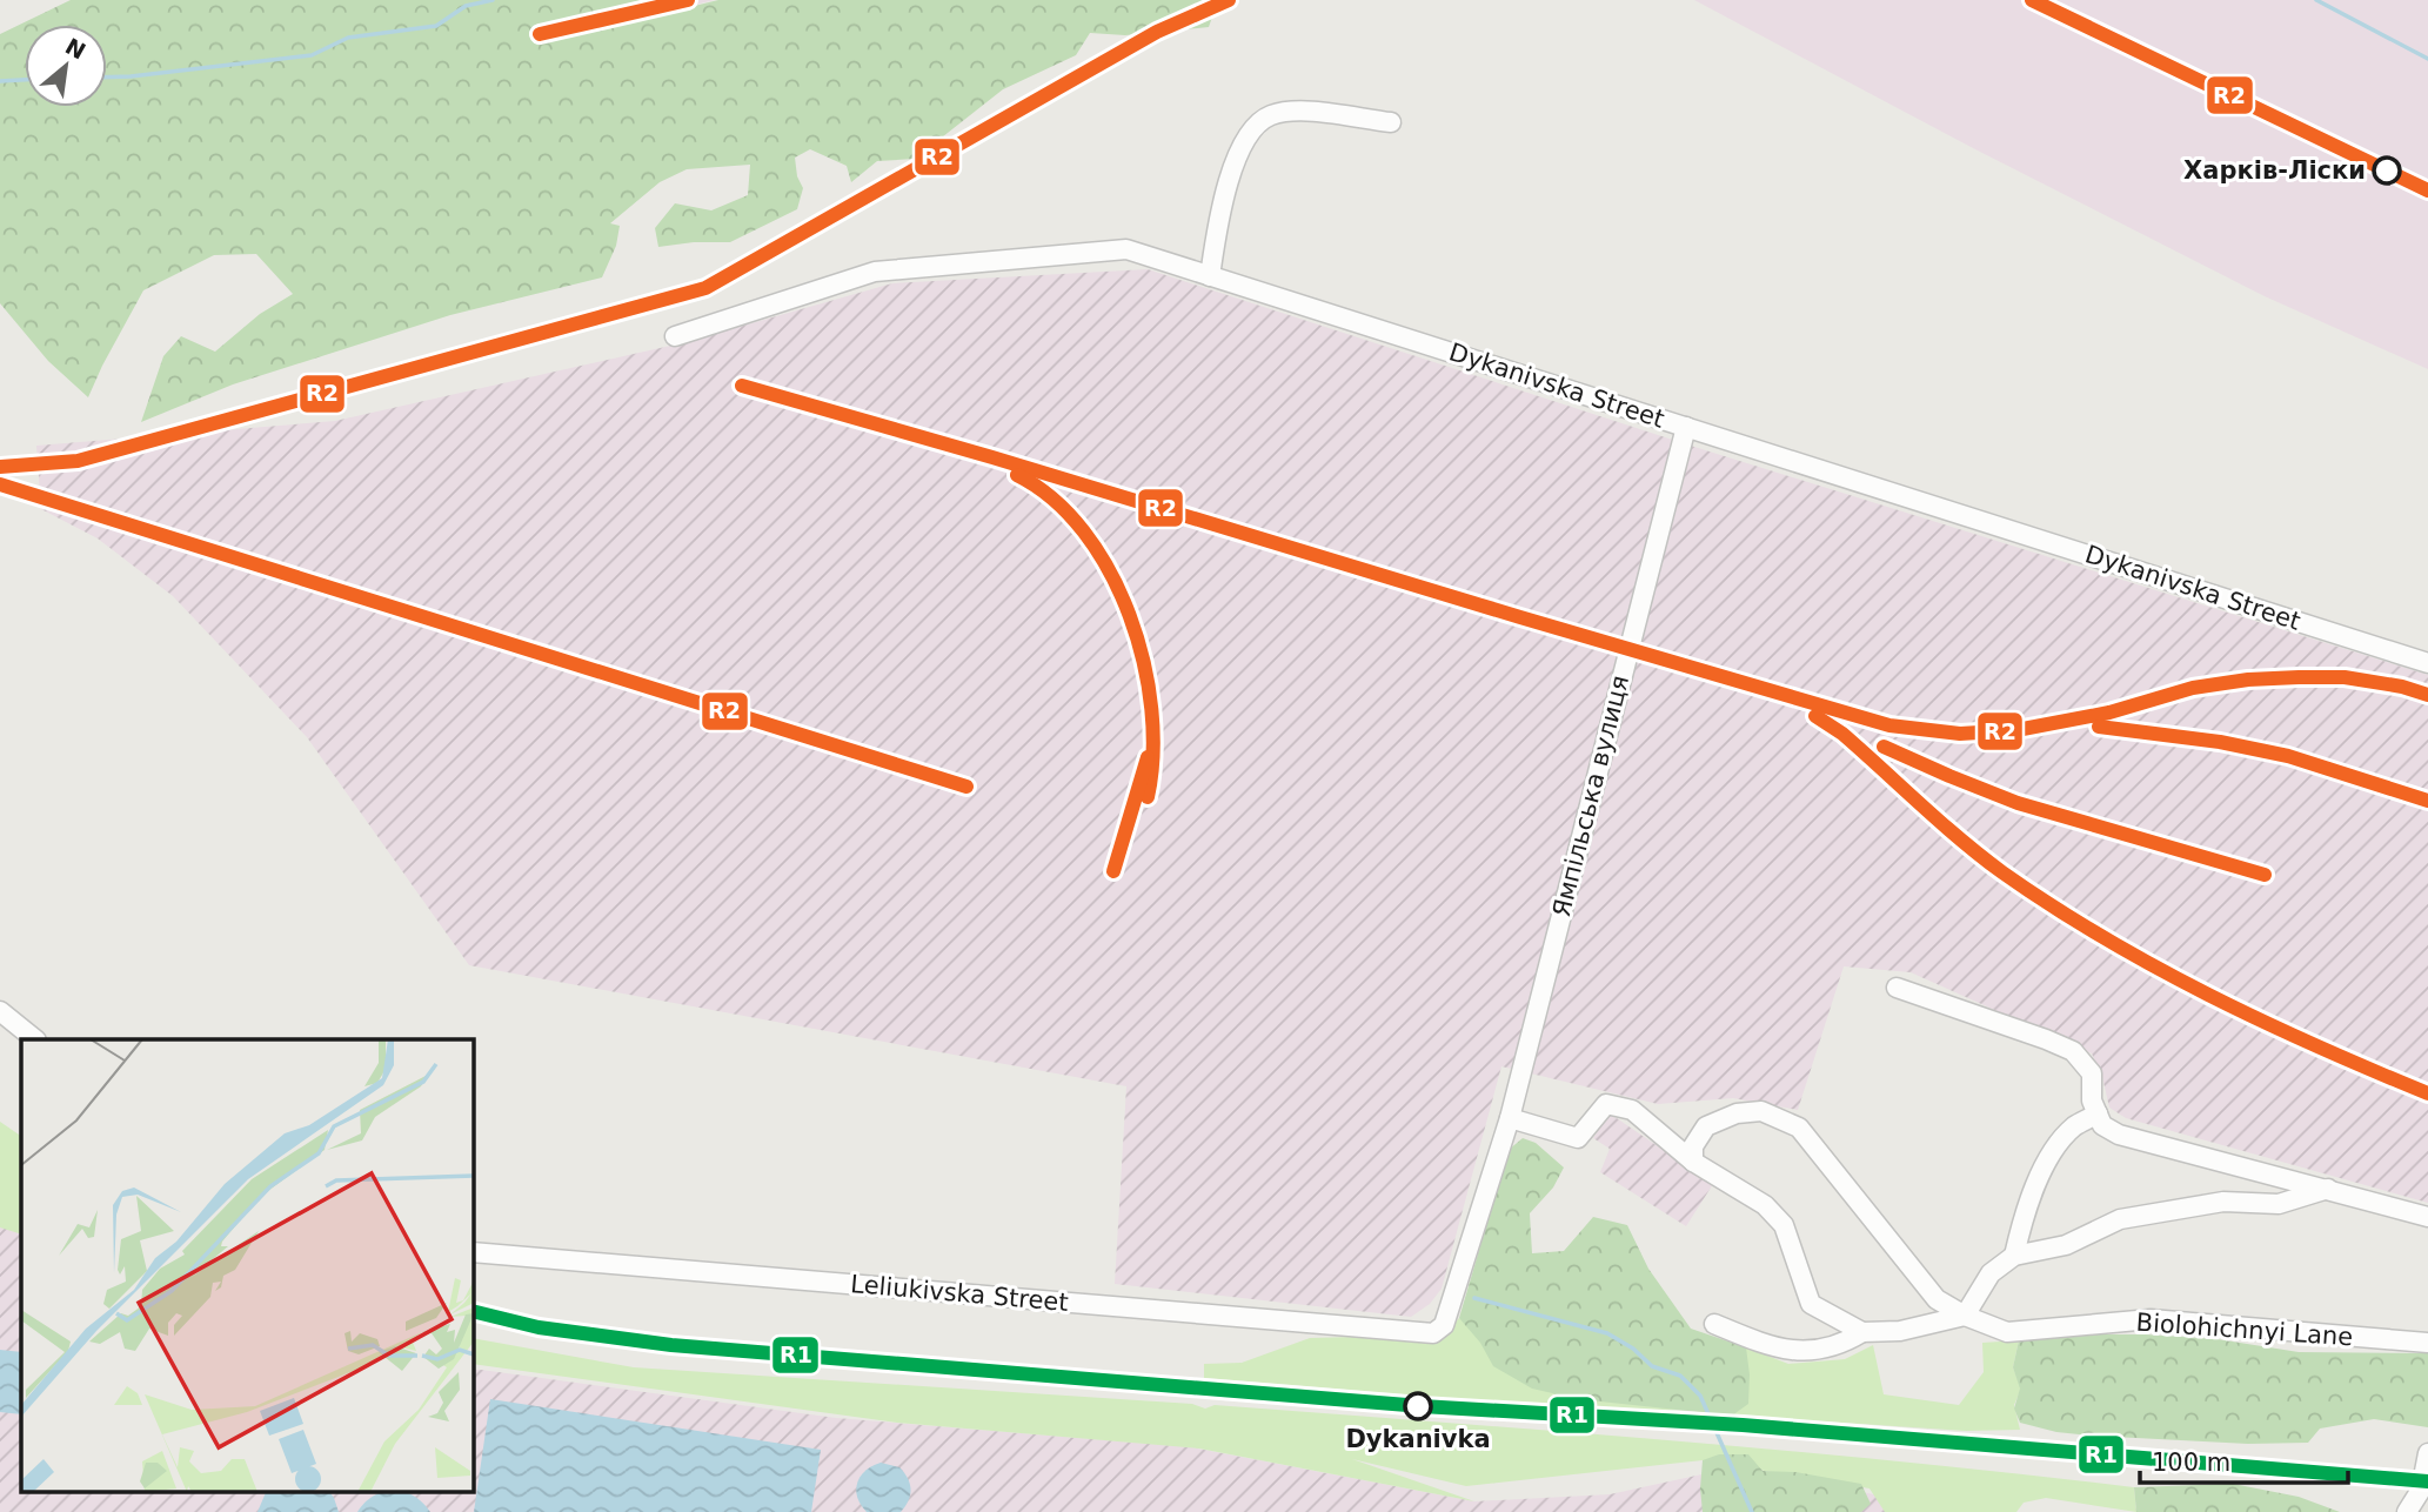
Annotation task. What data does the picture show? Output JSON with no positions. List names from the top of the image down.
{
  "streets": {
    "street": [
      "Dykanivska Street",
      "Ямпільська вулиця",
      "Leliukivska Street",
      "Biolohichnyi Lane"
    ]
  },
  "crossings": [
    ["Dykanivska Street", "Ямпільська вулиця"],
    ["Ямпільська вулиця", "Leliukivska Street"]
  ],
  "places": ["Харків-Ліски", "Dykanіvka"],
  "lines": ["transit line R2", "transit line R1"],
  "scale_bar": "100 m",
  "north": "top right"
}
